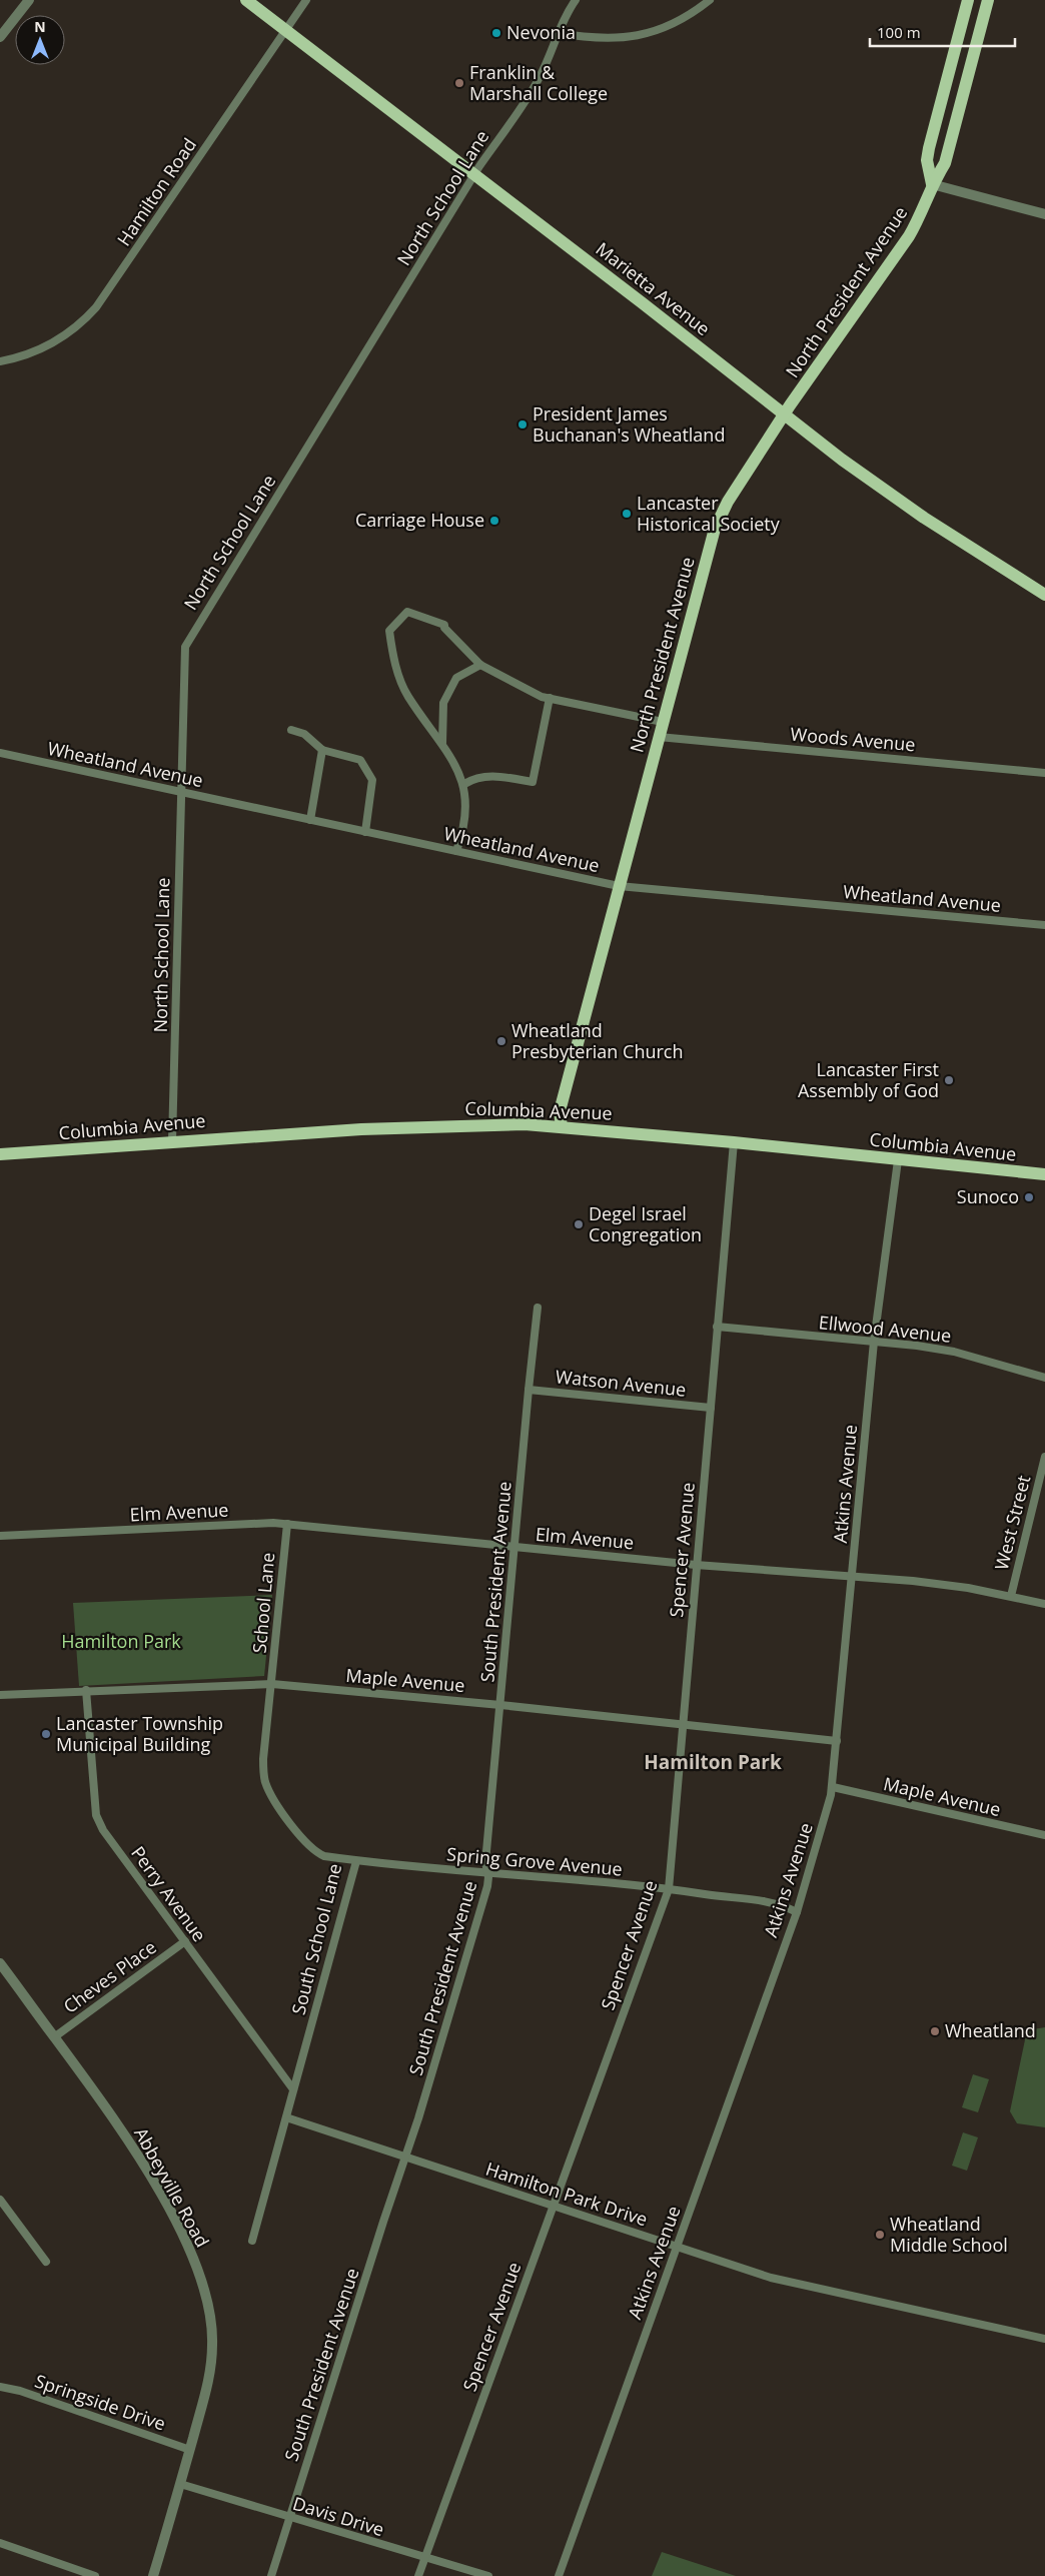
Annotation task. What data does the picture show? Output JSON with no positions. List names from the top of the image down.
{
  "streets": {
    "main road": ["Marietta Avenue", "North President Avenue", "Columbia Avenue"],
    "street": [
      "Hamilton Road",
      "North School Lane",
      "Woods Avenue",
      "Wheatland Avenue",
      "Ellwood Avenue",
      "Watson Avenue",
      "Atkins Avenue",
      "Elm Avenue",
      "West Street",
      "Spencer Avenue",
      "South President Avenue",
      "School Lane",
      "Maple Avenue",
      "Spring Grove Avenue",
      "Perry Avenue",
      "South School Lane",
      "Cheves Place",
      "Abbeyville Road",
      "Hamilton Park Drive",
      "Springside Drive",
      "Davis Drive"
    ]
  },
  "crossings": [
    ["Hamilton Road", "Marietta Avenue"],
    ["North School Lane", "Marietta Avenue"],
    ["North School Lane", "Wheatland Avenue"],
    ["North School Lane", "Columbia Avenue"],
    ["Marietta Avenue", "North President Avenue"],
    ["North President Avenue", "Woods Avenue"],
    ["North President Avenue", "Wheatland Avenue"],
    ["North President Avenue", "Columbia Avenue"],
    ["Columbia Avenue", "Atkins Avenue"],
    ["Columbia Avenue", "Spencer Avenue"],
    ["Ellwood Avenue", "Atkins Avenue"],
    ["Ellwood Avenue", "Spencer Avenue"],
    ["Watson Avenue", "Spencer Avenue"],
    ["Watson Avenue", "South President Avenue"],
    ["Atkins Avenue", "Elm Avenue"],
    ["Atkins Avenue", "Maple Avenue"],
    ["Atkins Avenue", "Spring Grove Avenue"],
    ["Atkins Avenue", "Hamilton Park Drive"],
    ["Elm Avenue", "West Street"],
    ["Elm Avenue", "Spencer Avenue"],
    ["Elm Avenue", "South President Avenue"],
    ["Elm Avenue", "School Lane"],
    ["Spencer Avenue", "Maple Avenue"],
    ["Spencer Avenue", "Spring Grove Avenue"],
    ["Spencer Avenue", "Hamilton Park Drive"],
    ["Spencer Avenue", "Davis Drive"],
    ["South President Avenue", "Maple Avenue"],
    ["South President Avenue", "Spring Grove Avenue"],
    ["South President Avenue", "Hamilton Park Drive"],
    ["South President Avenue", "Davis Drive"],
    ["School Lane", "Maple Avenue"],
    ["School Lane", "South School Lane"],
    ["Maple Avenue", "Perry Avenue"],
    ["Maple Avenue", "South School Lane"],
    ["Spring Grove Avenue", "South School Lane"],
    ["Perry Avenue", "South School Lane"],
    ["Perry Avenue", "Cheves Place"],
    ["South School Lane", "Hamilton Park Drive"],
    ["Cheves Place", "Abbeyville Road"],
    ["Abbeyville Road", "Springside Drive"],
    ["Abbeyville Road", "Davis Drive"]
  ],
  "districts": ["Hamilton Park"],
  "parks": ["Hamilton Park"],
  "places": [
    "Nevonia",
    "Franklin & Marshall College",
    "President James Buchanan's Wheatland",
    "Lancaster Historical Society",
    "Carriage House",
    "Wheatland Presbyterian Church",
    "Lancaster First Assembly of God",
    "Sunoco",
    "Degel Israel Congregation",
    "Lancaster Township Municipal Building",
    "Wheatland",
    "Wheatland Middle School"
  ],
  "scale_bar": "100 m",
  "north": "top"
}
